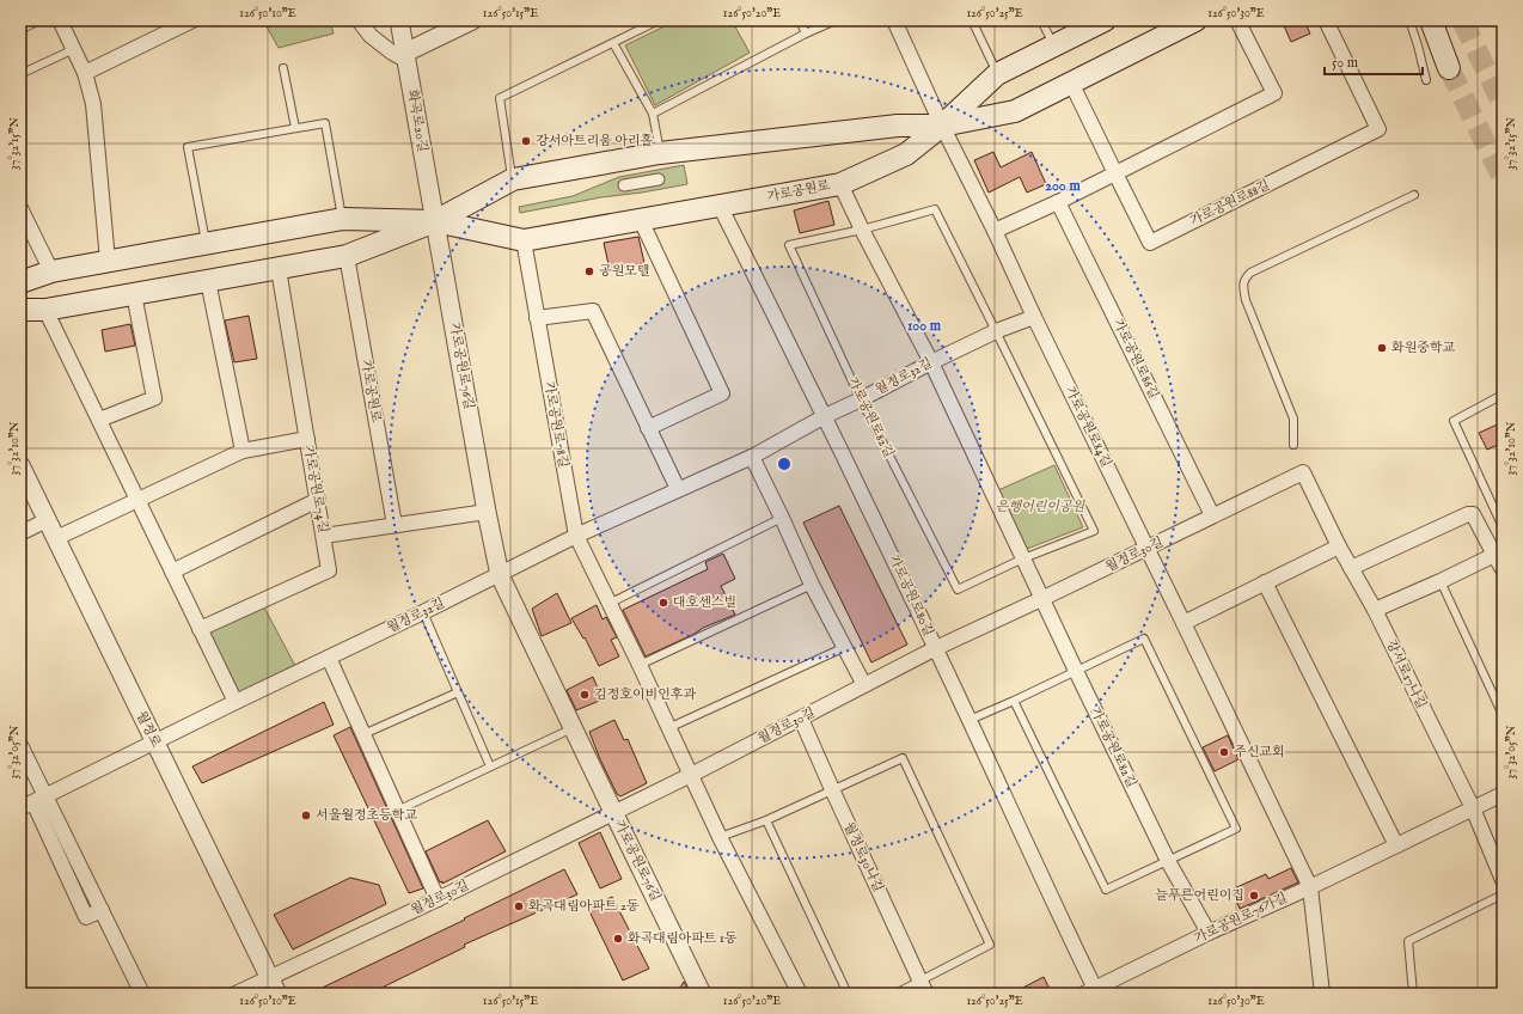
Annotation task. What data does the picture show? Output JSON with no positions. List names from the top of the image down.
{
  "streets": {
    "main road": ["가로공원로"],
    "street": [
      "화곡로20길",
      "가로공원로88길",
      "가로공원로86길",
      "가로공원로76길",
      "월정로32길",
      "가로공원로82길",
      "가로공원로78길",
      "가로공원로84길",
      "가로공원로74길",
      "월정로30길",
      "가로공원로80길",
      "강서로17나길",
      "월정로",
      "월정로30나길",
      "가로공원로76가길"
    ]
  },
  "crossings": [
    ["화곡로20길", "가로공원로"],
    ["화곡로20길", "가로공원로76길"],
    ["가로공원로", "가로공원로88길"],
    ["가로공원로", "가로공원로76길"],
    ["가로공원로", "가로공원로82길"],
    ["가로공원로", "가로공원로78길"],
    ["가로공원로", "가로공원로84길"],
    ["가로공원로", "가로공원로74길"],
    ["가로공원로", "가로공원로80길"],
    ["가로공원로86길", "월정로30길"],
    ["가로공원로76길", "월정로32길"],
    ["가로공원로76길", "월정로30길"],
    ["월정로32길", "가로공원로82길"],
    ["월정로32길", "가로공원로78길"],
    ["월정로32길", "가로공원로84길"],
    ["월정로32길", "가로공원로80길"],
    ["월정로32길", "월정로"],
    ["가로공원로82길", "월정로30길"],
    ["가로공원로82길", "가로공원로76가길"],
    ["가로공원로78길", "월정로30길"],
    ["가로공원로84길", "월정로30길"],
    ["가로공원로84길", "가로공원로76가길"],
    ["월정로30길", "가로공원로80길"],
    ["월정로30길", "강서로17나길"],
    ["월정로30길", "월정로"],
    ["월정로30길", "월정로30나길"],
    ["가로공원로80길", "가로공원로76가길"],
    ["강서로17나길", "가로공원로76가길"]
  ],
  "parks": ["은행어린이공원"],
  "places": [
    "강서아트리움 아리홀",
    "공원모텔",
    "화원중학교",
    "대호센스빌",
    "김정호이비인후과",
    "주신교회",
    "서울월정초등학교",
    "늘푸른어린이집",
    "화곡대림아파트 2동",
    "화곡대림아파트 1동"
  ],
  "scale_bar": "50 m",
  "coordinates": [
    "126°50'10\"E",
    "126°50'15\"E",
    "126°50'20\"E",
    "126°50'25\"E",
    "126°50'30\"E",
    "37°32'15\"N",
    "37°32'10\"N",
    "37°32'05\"N"
  ],
  "rings": ["200 m", "100 m"]
}
